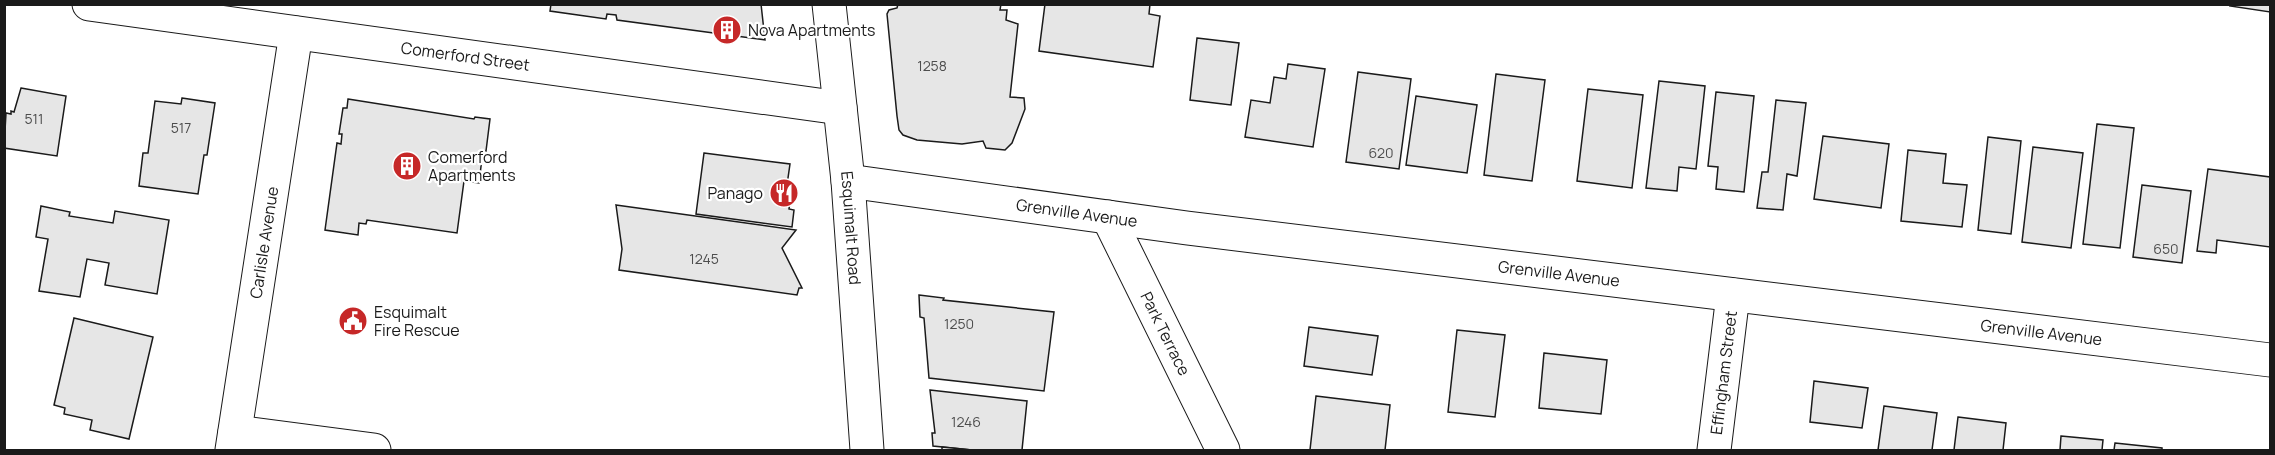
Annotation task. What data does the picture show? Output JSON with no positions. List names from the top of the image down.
{
  "streets": {
    "street": [
      "Comerford Street",
      "Grenville Avenue",
      "Esquimalt Road",
      "Carlisle Avenue",
      "Park Terrace",
      "Effingham Street"
    ]
  },
  "crossings": [
    ["Comerford Street", "Esquimalt Road"],
    ["Comerford Street", "Carlisle Avenue"],
    ["Grenville Avenue", "Esquimalt Road"],
    ["Grenville Avenue", "Park Terrace"],
    ["Grenville Avenue", "Effingham Street"]
  ],
  "places": {
    "building": ["Nova Apartments", "Comerford Apartments"],
    "restaurant": ["Panago"],
    "public building": ["Esquimalt Fire Rescue"]
  },
  "house_numbers": [
    "1258",
    "511",
    "517",
    "620",
    "650",
    "1245",
    "1250",
    "1246"
  ]
}
